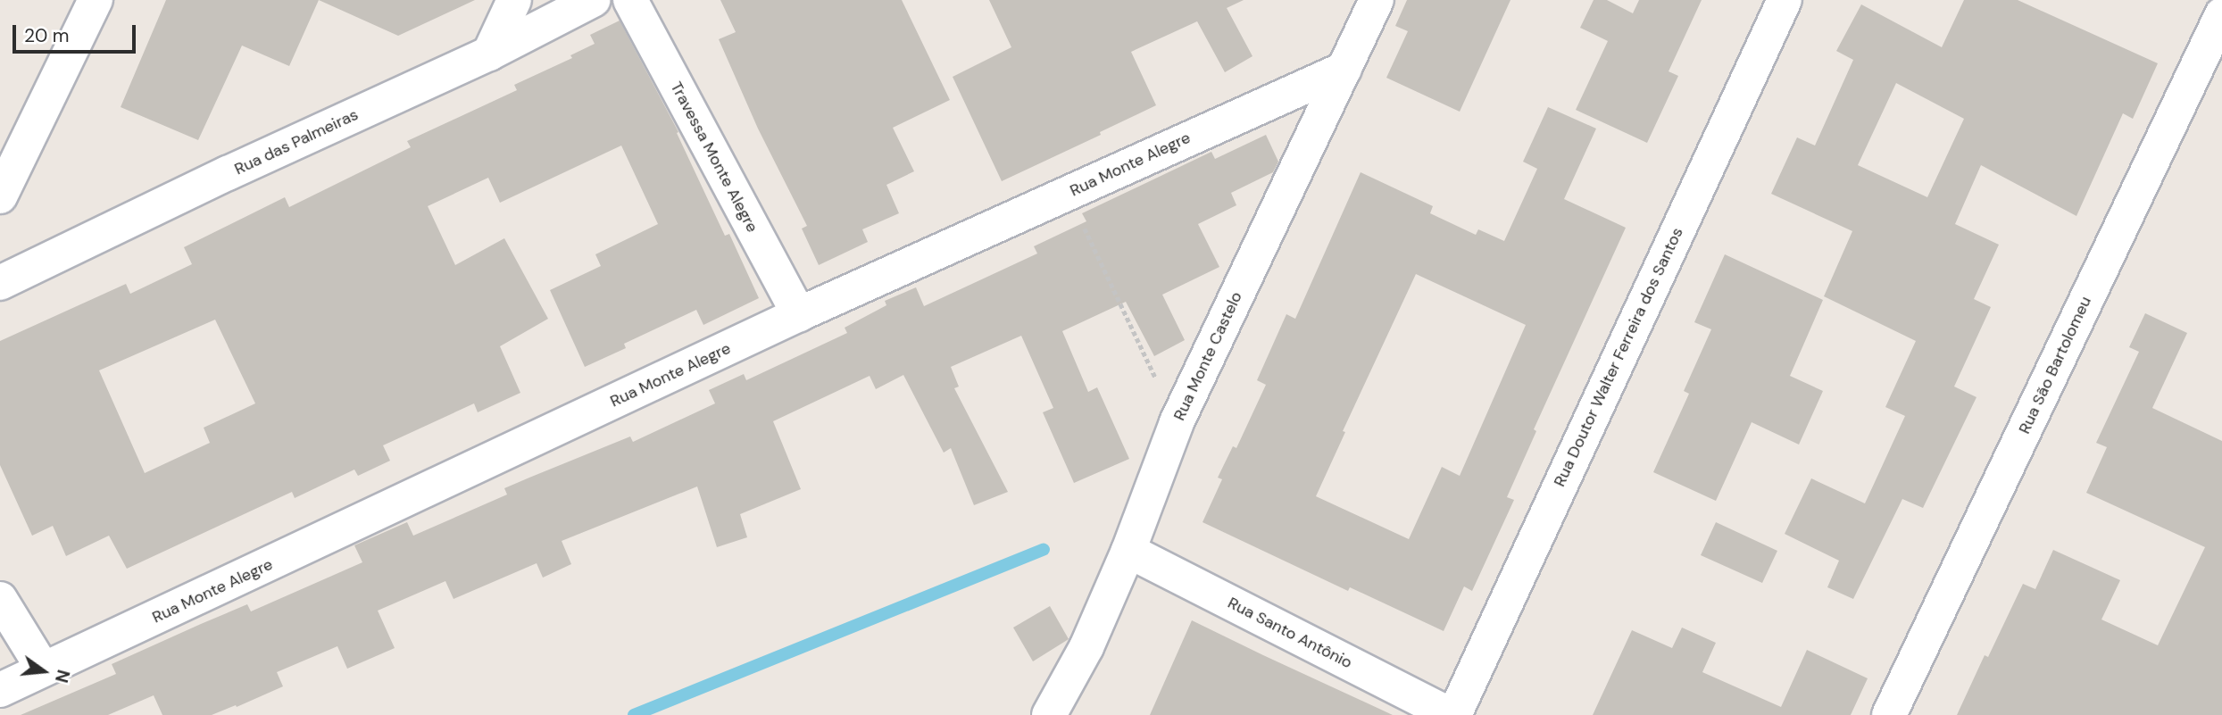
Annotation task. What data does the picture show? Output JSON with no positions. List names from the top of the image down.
{
  "streets": {
    "street": [
      "Rua das Palmeiras",
      "Travessa Monte Alegre",
      "Rua Monte Alegre",
      "Rua Monte Castelo",
      "Rua Doutor Walter Ferreira dos Santos",
      "Rua São Bartolomeu",
      "Rua Santo Antônio"
    ]
  },
  "crossings": [
    ["Travessa Monte Alegre", "Rua Monte Alegre"],
    ["Rua Monte Alegre", "Rua Monte Castelo"],
    ["Rua Monte Castelo", "Rua Santo Antônio"],
    ["Rua Doutor Walter Ferreira dos Santos", "Rua Santo Antônio"]
  ],
  "scale_bar": "20 m",
  "north": "right"
}
